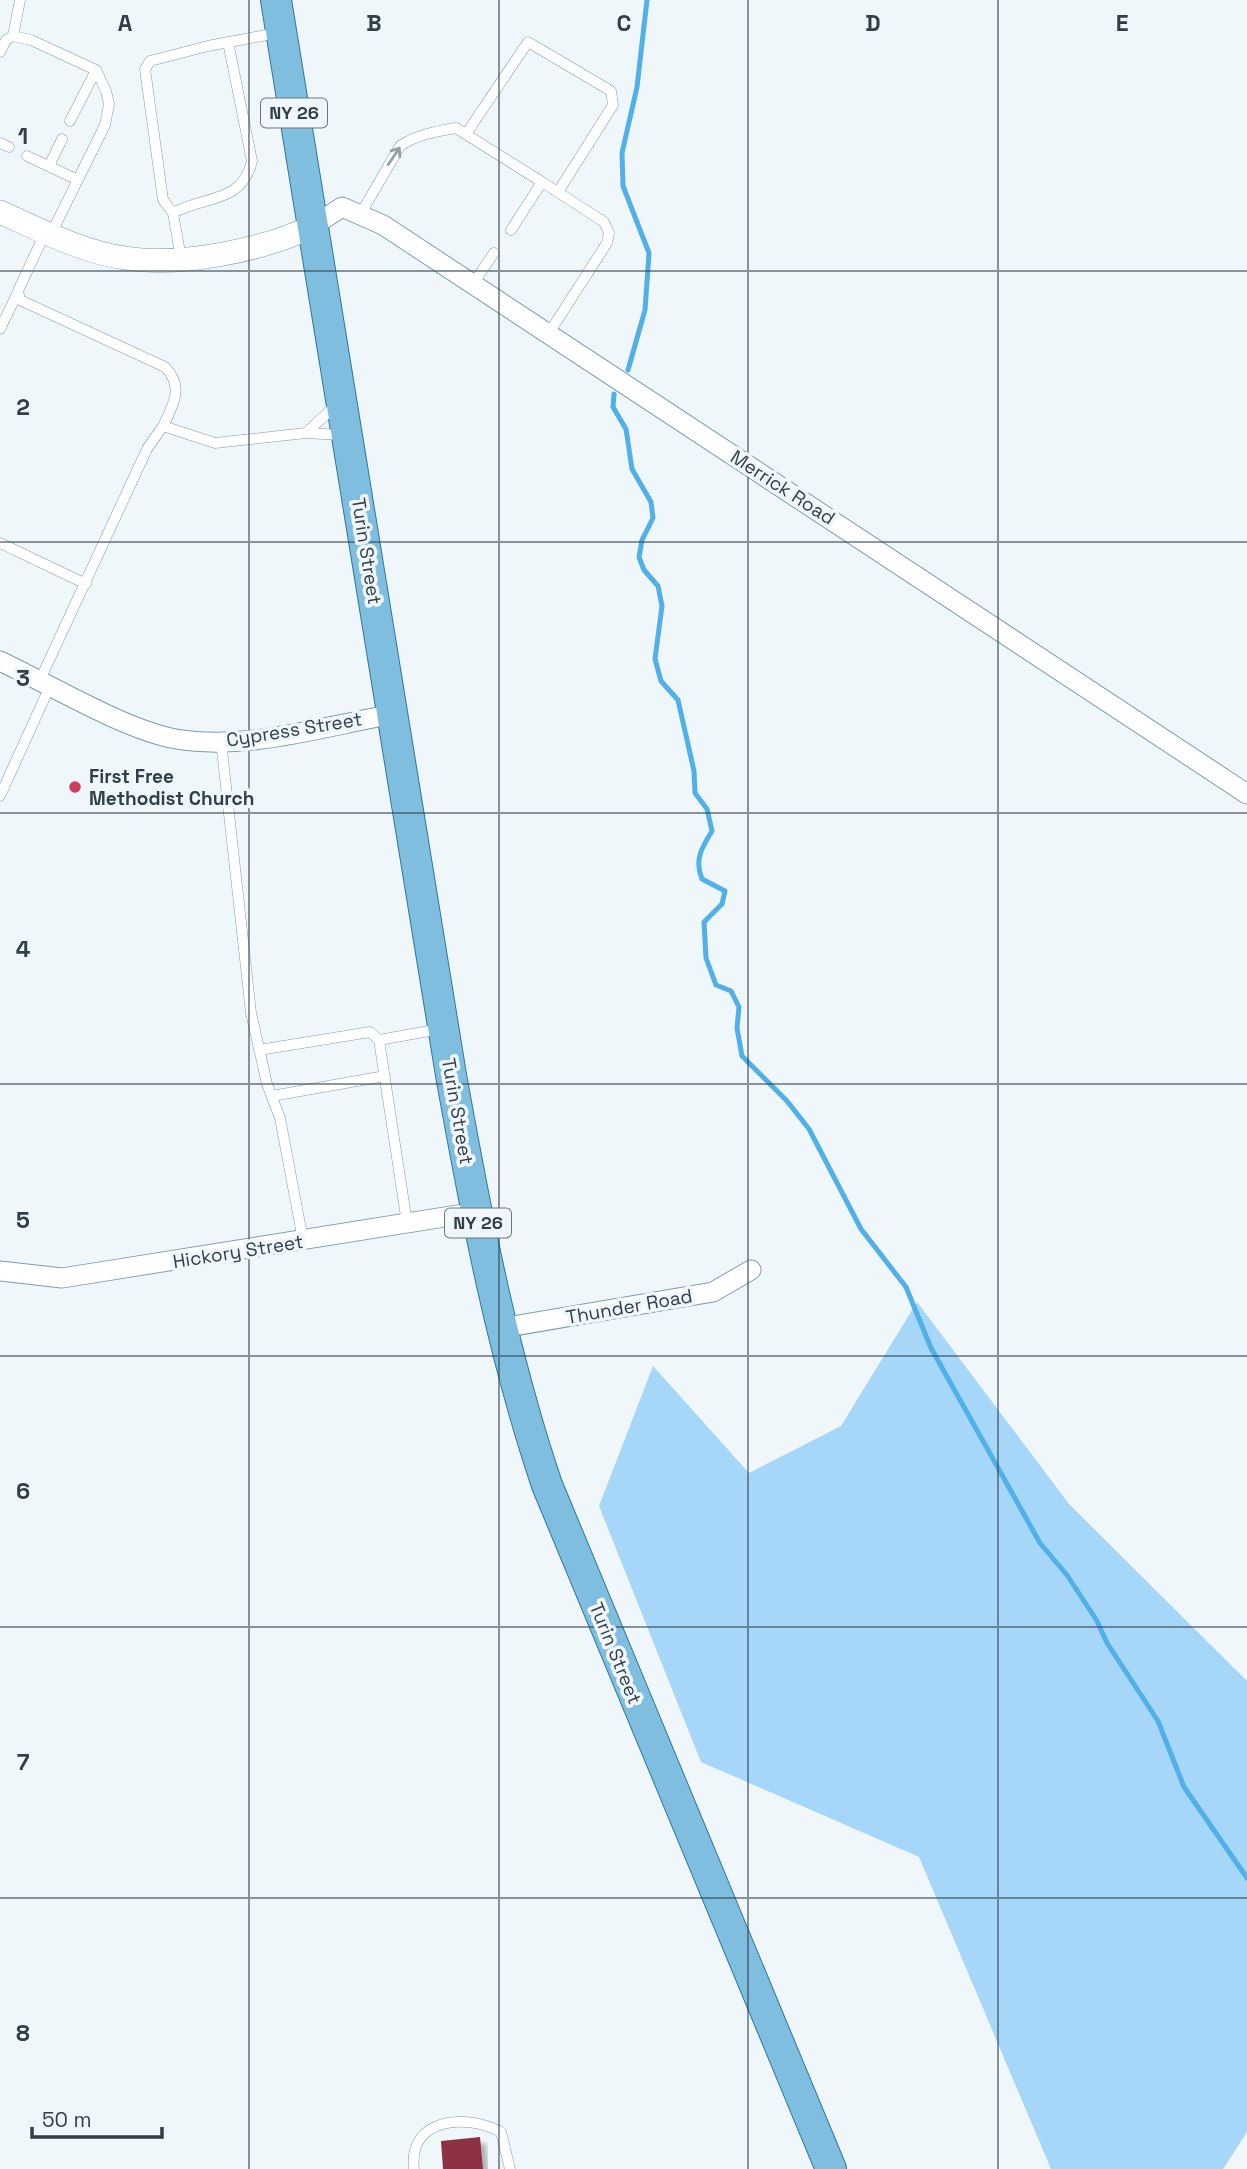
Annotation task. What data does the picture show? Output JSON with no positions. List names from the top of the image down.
{
  "streets": {
    "main road": ["NY 26", "Turin Street"],
    "street": [
      "Merrick Road",
      "Cypress Street",
      "Hickory Street",
      "Thunder Road"
    ]
  },
  "crossings": [
    ["Merrick Road", "Turin Street"],
    ["Turin Street", "Cypress Street"],
    ["Turin Street", "Hickory Street"],
    ["Turin Street", "Thunder Road"]
  ],
  "places": ["First Free Methodist Church"],
  "scale_bar": "50 m",
  "grid": {
    "columns": [
      "A",
      "B",
      "C",
      "D",
      "E"
    ],
    "rows": [
      "1",
      "2",
      "3",
      "4",
      "5",
      "6",
      "7",
      "8"
    ]
  }
}
